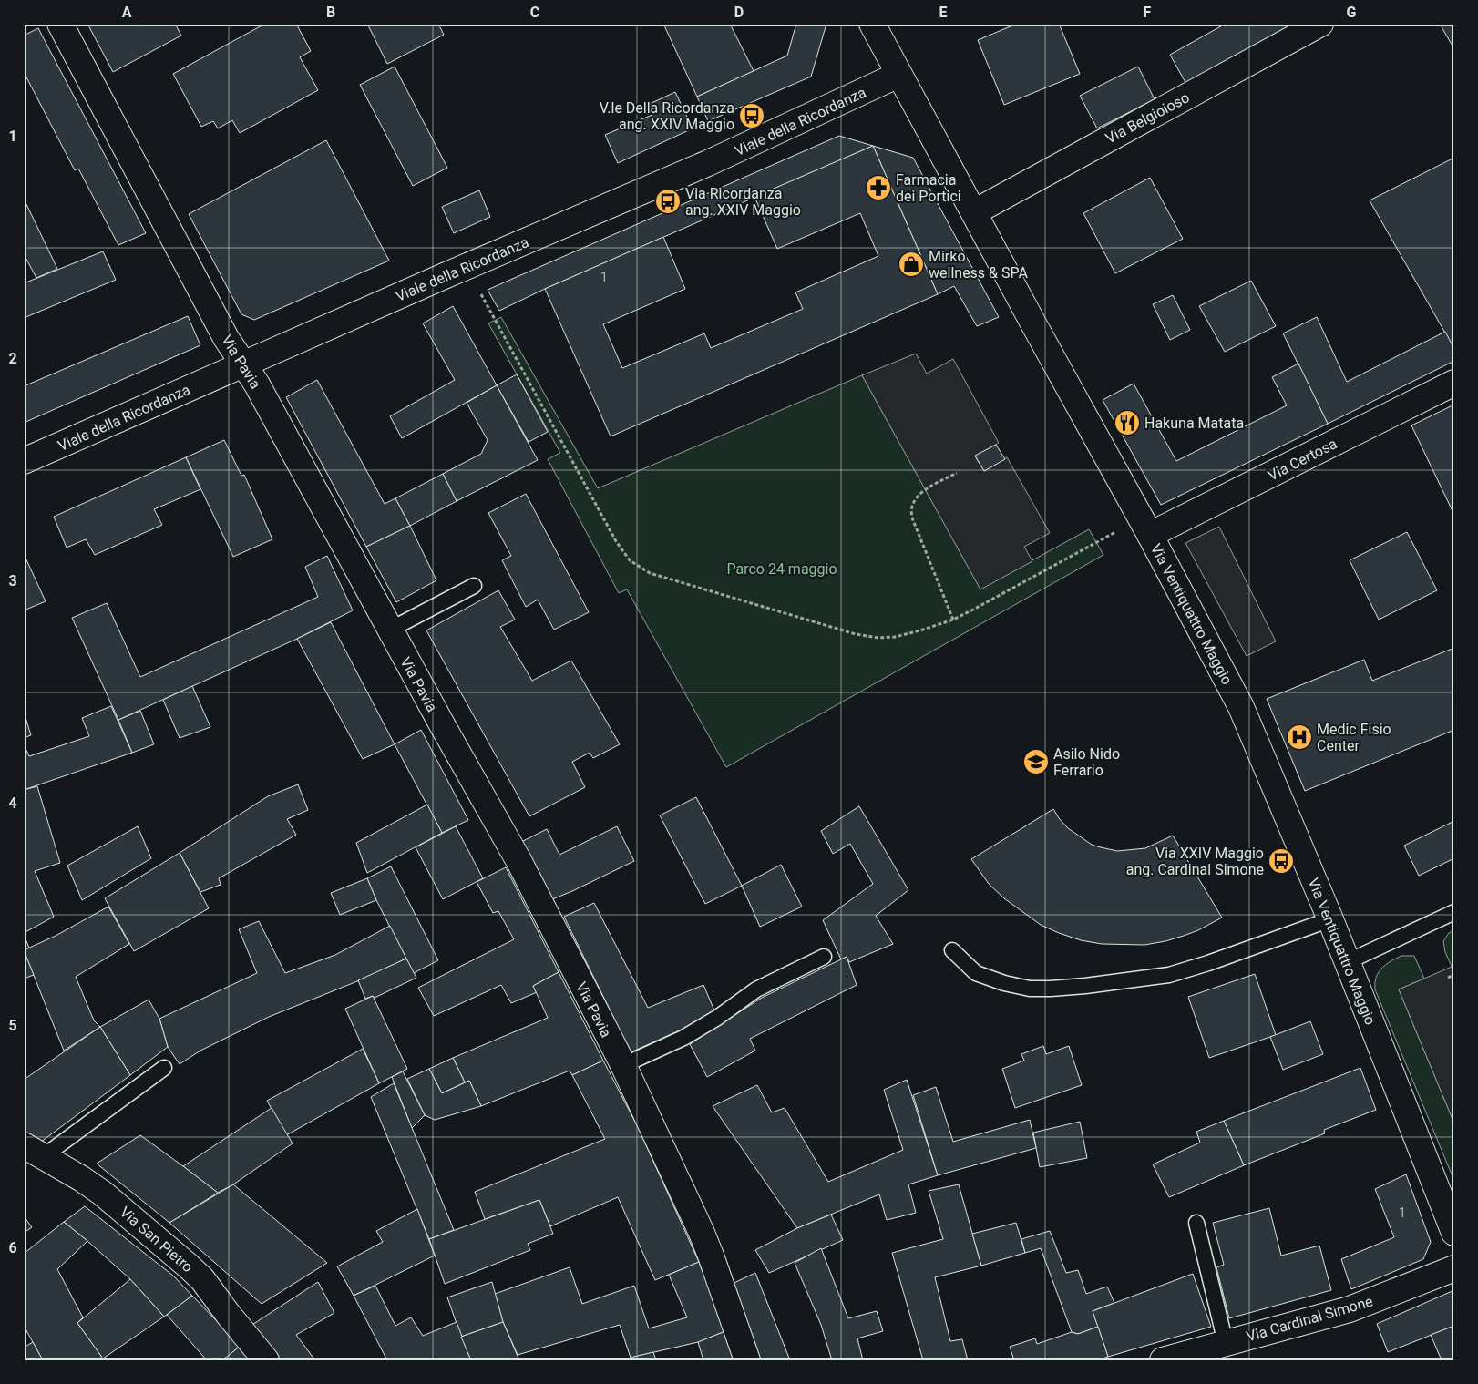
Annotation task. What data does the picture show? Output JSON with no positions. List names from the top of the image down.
{
  "streets": {
    "street": [
      "Via Belgioioso",
      "Viale della Ricordanza",
      "Via Pavia",
      "Via Certosa",
      "Via Ventiquattro Maggio",
      "Via San Pietro",
      "Via Cardinal Simone"
    ]
  },
  "crossings": [
    ["Via Belgioioso", "Via Ventiquattro Maggio"],
    ["Viale della Ricordanza", "Via Pavia"],
    ["Viale della Ricordanza", "Via Ventiquattro Maggio"],
    ["Via Certosa", "Via Ventiquattro Maggio"]
  ],
  "parks": ["Parco 24 maggio"],
  "places": {
    "bus stop": ["V.le Della Ricordanza ang. XXIV Maggio", "Via Ricordanza ang. XXIV Maggio", "Via XXIV Maggio ang. Cardinal Simone"],
    "pharmacy": ["Farmacia dei Portici"],
    "shop": ["Mirko wellness & SPA"],
    "restaurant": ["Hakuna Matata"],
    "hospital": ["Medic Fisio Center"],
    "school or university": ["Asilo Nido Ferrario"]
  },
  "house_numbers": ["1", "1"],
  "grid": {
    "columns": [
      "A",
      "B",
      "C",
      "D",
      "E",
      "F",
      "G"
    ],
    "rows": [
      "1",
      "2",
      "3",
      "4",
      "5",
      "6"
    ]
  }
}
